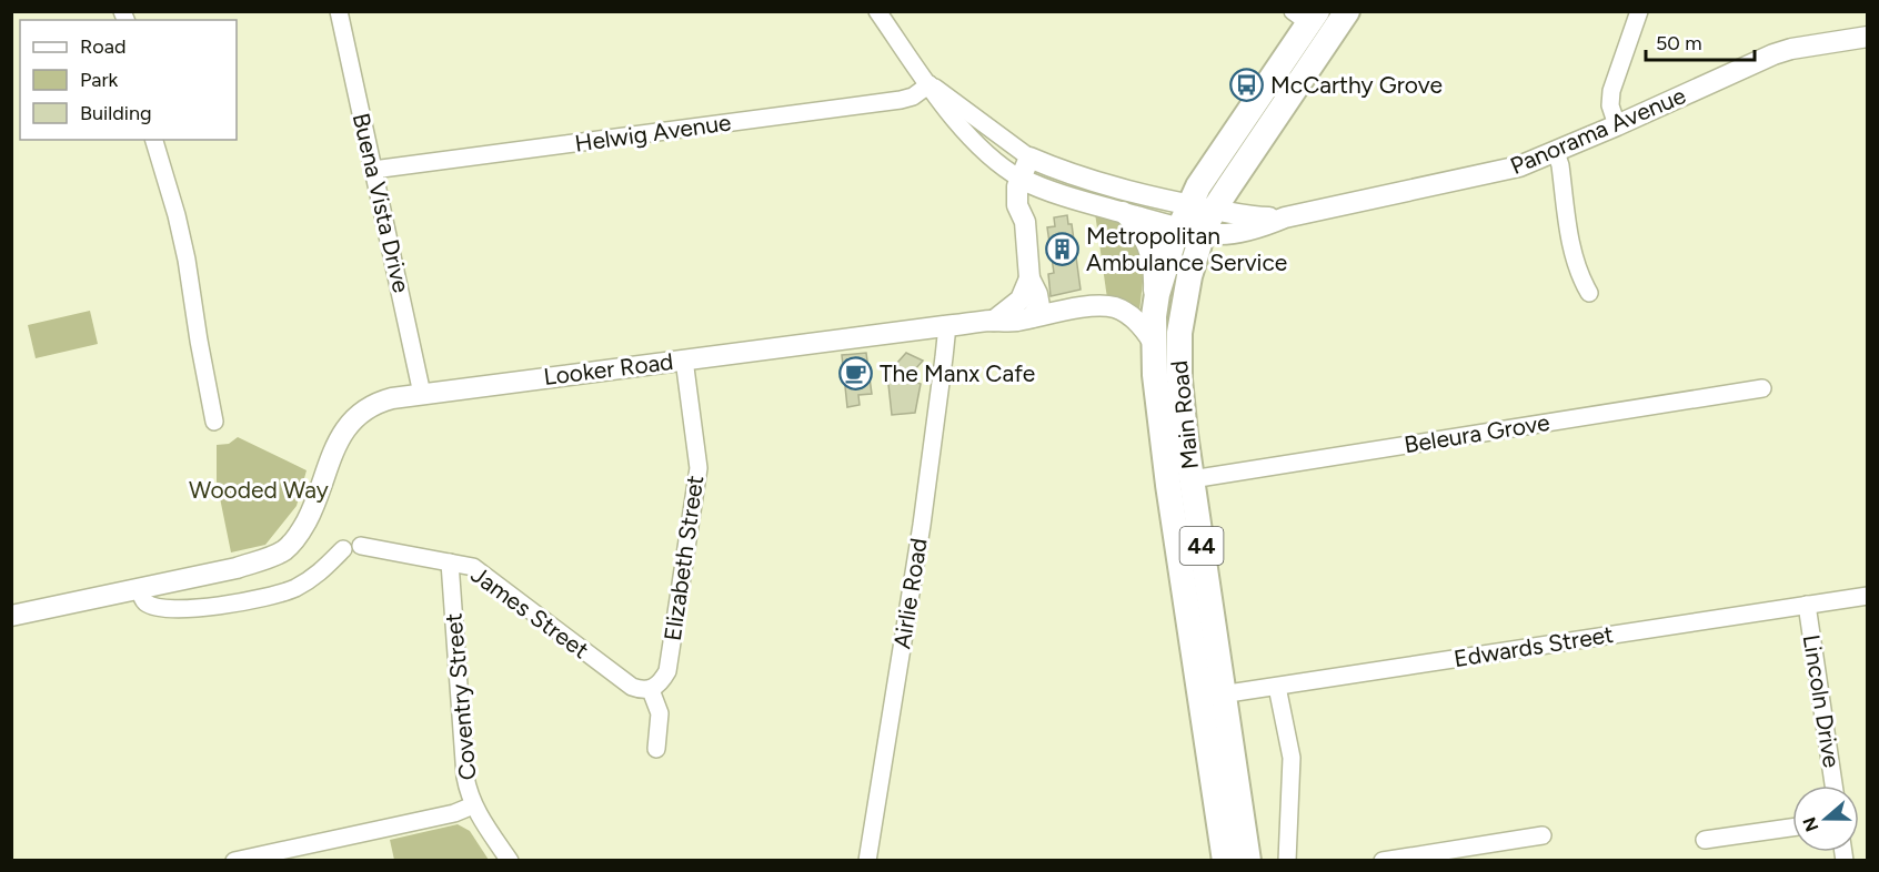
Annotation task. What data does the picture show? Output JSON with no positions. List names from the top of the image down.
{
  "streets": {
    "main road": ["Main Road", "44"],
    "street": [
      "Panorama Avenue",
      "Helwig Avenue",
      "Buena Vista Drive",
      "Looker Road",
      "Beleura Grove",
      "Elizabeth Street",
      "Airlie Road",
      "James Street",
      "Edwards Street",
      "Coventry Street",
      "Lincoln Drive"
    ]
  },
  "crossings": [
    ["Panorama Avenue", "Main Road"],
    ["Helwig Avenue", "Buena Vista Drive"],
    ["Buena Vista Drive", "Looker Road"],
    ["Looker Road", "Main Road"],
    ["Looker Road", "Elizabeth Street"],
    ["Looker Road", "Airlie Road"],
    ["Main Road", "Beleura Grove"],
    ["Main Road", "Edwards Street"],
    ["Elizabeth Street", "James Street"],
    ["James Street", "Coventry Street"],
    ["Edwards Street", "Lincoln Drive"]
  ],
  "parks": ["Wooded Way"],
  "places": {
    "bus stop": ["McCarthy Grove"],
    "building": ["Metropolitan Ambulance Service"],
    "cafe": ["The Manx Cafe"]
  },
  "legend": ["Road", "Park", "Building"],
  "scale_bar": "50 m",
  "north": "left"
}
